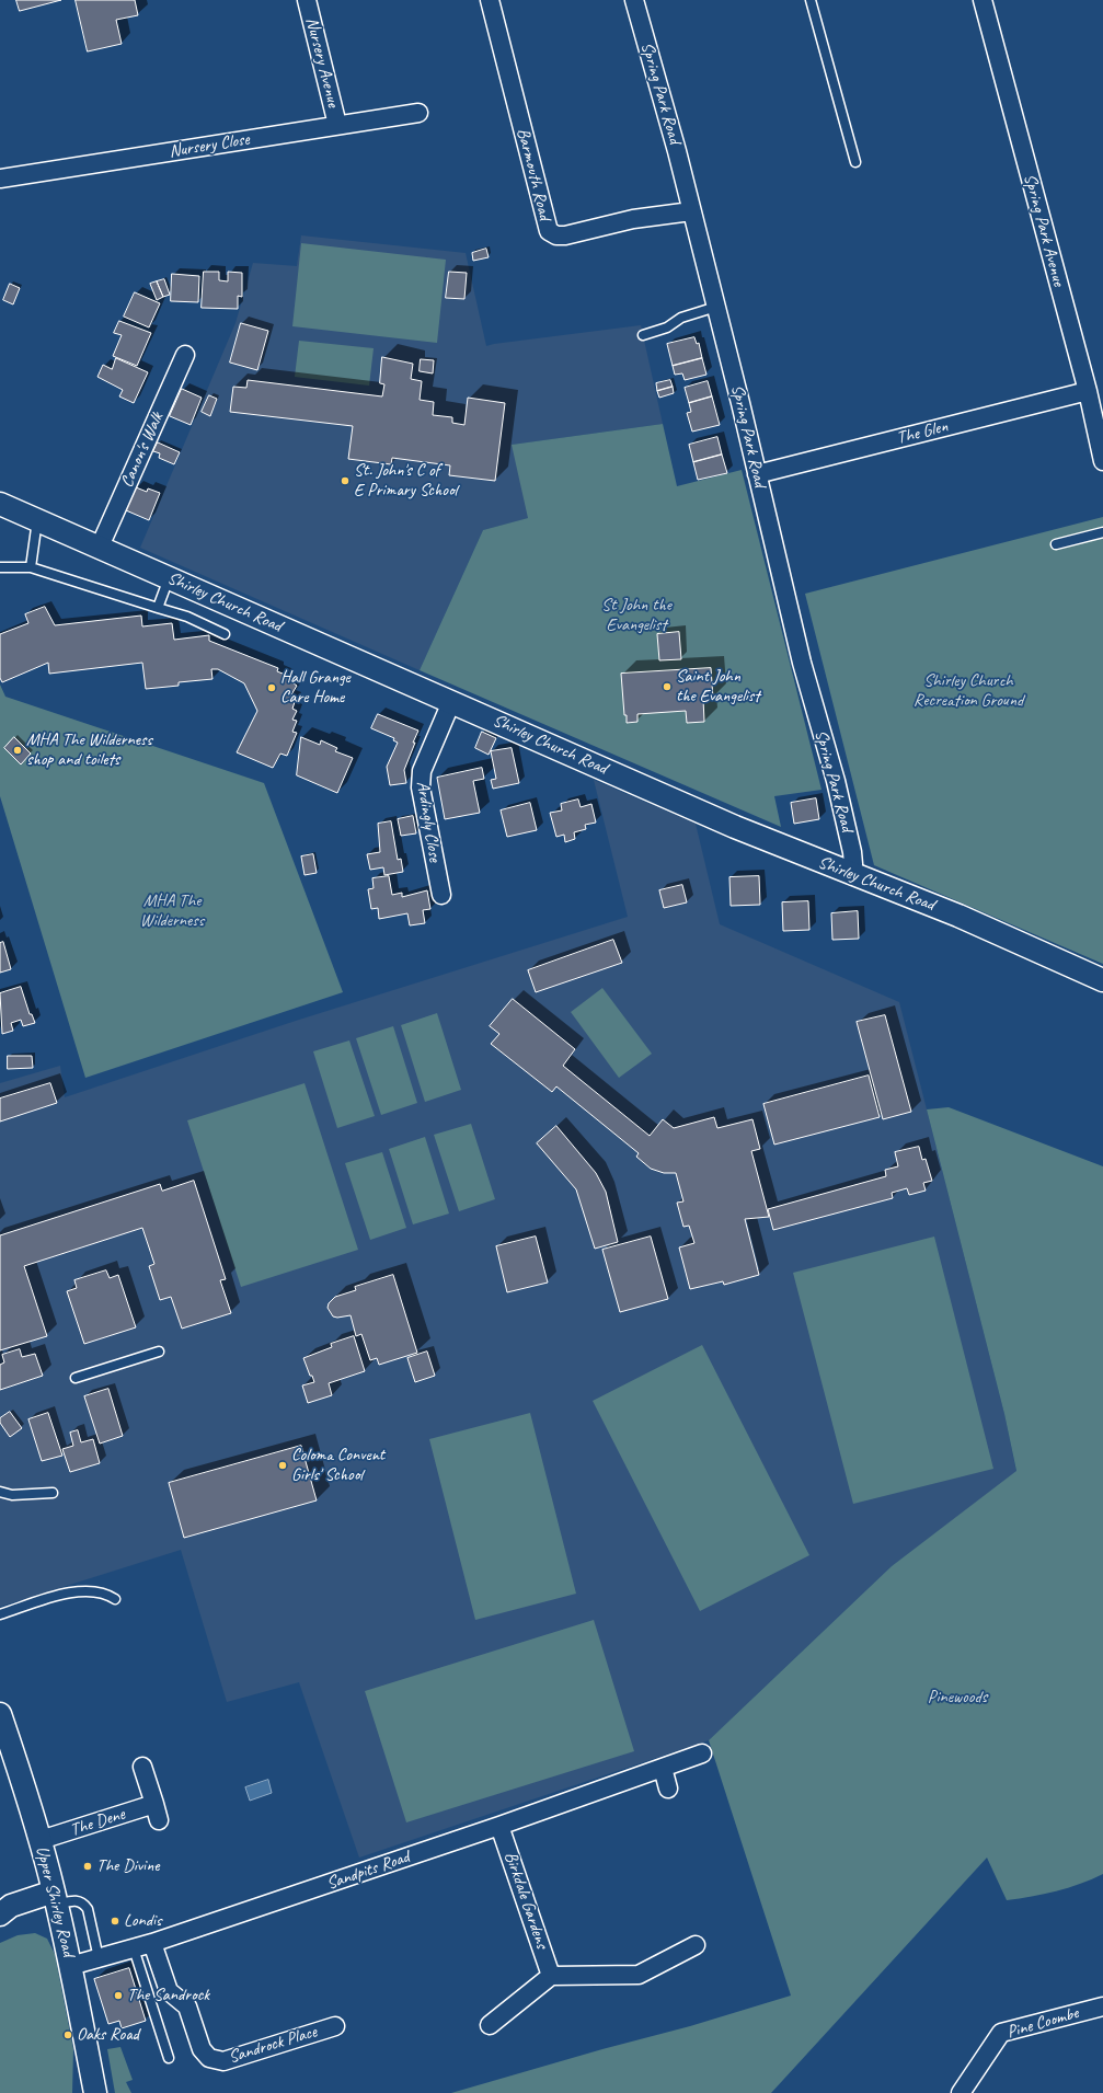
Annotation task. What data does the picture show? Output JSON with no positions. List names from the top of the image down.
{
  "streets": {
    "street": [
      "Nursery Avenue",
      "Spring Park Road",
      "Nursery Close",
      "Barmouth Road",
      "Spring Park Avenue",
      "The Glen",
      "Canon's Walk",
      "Shirley Church Road",
      "Ardingly Close",
      "The Dene",
      "Sandpits Road",
      "Birkdale Gardens",
      "Upper Shirley Road",
      "Pine Coombe",
      "Sandrock Place"
    ]
  },
  "crossings": [
    ["Nursery Avenue", "Nursery Close"],
    ["Spring Park Road", "Barmouth Road"],
    ["Spring Park Road", "The Glen"],
    ["Spring Park Road", "Shirley Church Road"],
    ["Spring Park Avenue", "The Glen"],
    ["Canon's Walk", "Shirley Church Road"],
    ["Shirley Church Road", "Ardingly Close"],
    ["The Dene", "Upper Shirley Road"],
    ["Sandpits Road", "Birkdale Gardens"],
    ["Sandpits Road", "Upper Shirley Road"],
    ["Sandpits Road", "Sandrock Place"]
  ],
  "parks": [
    "St John the Evangelist",
    "Shirley Church Recreation Ground",
    "MHA The Wilderness",
    "Pinewoods"
  ],
  "places": [
    "St. John's C of E Primary School",
    "Saint John the Evangelist",
    "Hall Grange Care Home",
    "MHA The Wilderness shop and toilets",
    "Coloma Convent Girls' School",
    "The Divine",
    "Londis",
    "The Sandrock",
    "Oaks Road"
  ]
}
